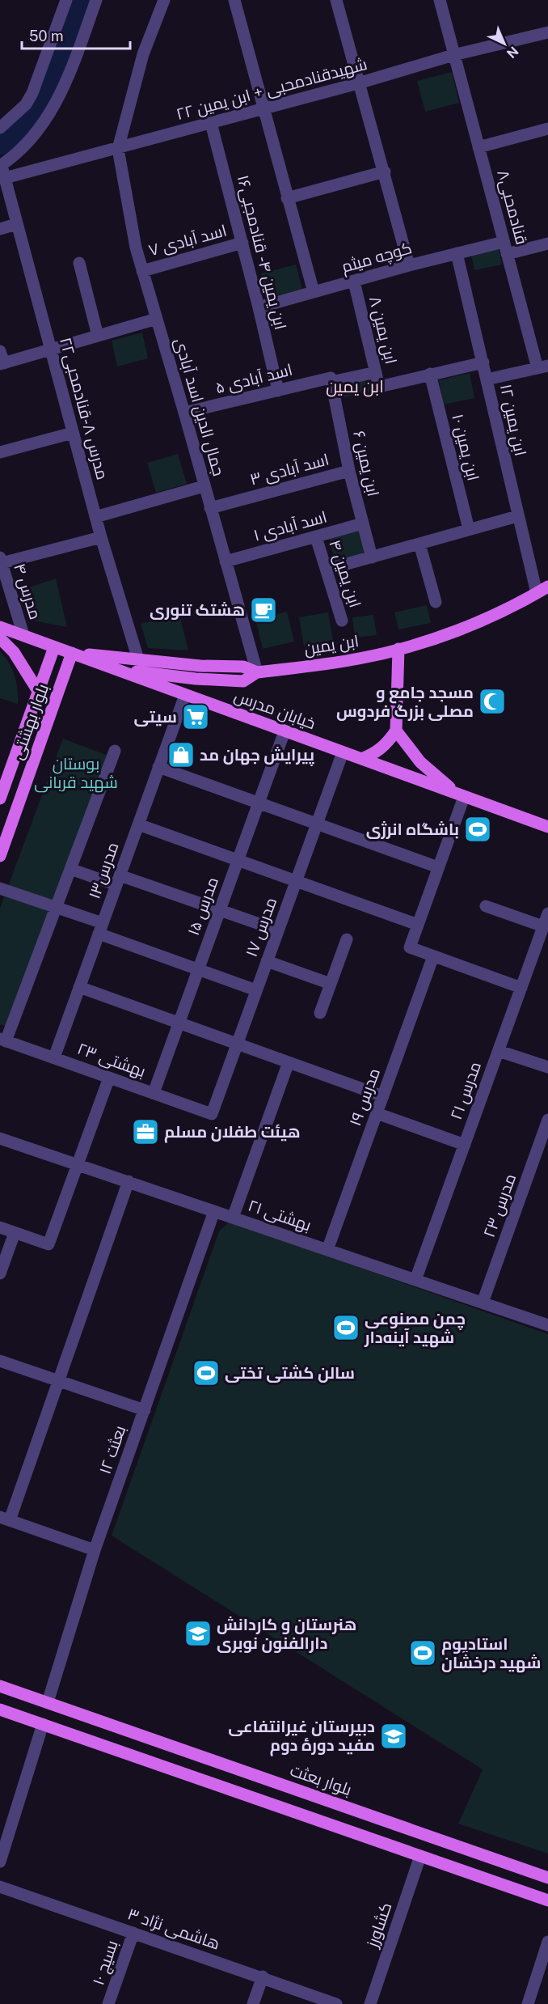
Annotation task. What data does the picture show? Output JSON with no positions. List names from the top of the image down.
{
  "streets": {
    "main road": [
      "ابن یمین",
      "خیابان مدرس",
      "بلوار بهشتی",
      "بلوار بعثت"
    ],
    "street": [
      "شهیدقنادمحبی + ابن یمین ۲۲",
      "قنادمحبی۸",
      "اسد آبادی ۷",
      "ابن یمین ۴ - قنادمجبی۱۶",
      "کوچه میثم",
      "ابن یمین ۸",
      "اسد آبادی ۵",
      "جمال الدین اسد آبادی",
      "مدرس ۸-قنادمحبی۲۲",
      "ابن یمین ۱۲",
      "ابن یمین ۱۰",
      "ابن یمین ۶",
      "اسد آبادی ۳",
      "اسد آبادی ۱",
      "ابن یمین ۴",
      "مدرس ۴",
      "مدرس۱۳",
      "مدرس ۱۵",
      "مدرس ۱۷",
      "بهشتی ۲۳",
      "مدرس ۲۱",
      "مدرس ۱۹",
      "مدرس ۲۳",
      "بهشتی ۲۱",
      "بعثت ۱۲",
      "کشاورز",
      "هاشمی نژاد ۳",
      "بسیج ۱۰"
    ]
  },
  "crossings": [
    ["شهیدقنادمحبی + ابن یمین ۲۲", "قنادمحبی۸"],
    ["شهیدقنادمحبی + ابن یمین ۲۲", "ابن یمین ۴ - قنادمجبی۱۶"],
    ["شهیدقنادمحبی + ابن یمین ۲۲", "جمال الدین اسد آبادی"],
    ["شهیدقنادمحبی + ابن یمین ۲۲", "مدرس ۸-قنادمحبی۲۲"],
    ["قنادمحبی۸", "کوچه میثم"],
    ["اسد آبادی ۷", "ابن یمین ۴ - قنادمجبی۱۶"],
    ["اسد آبادی ۷", "جمال الدین اسد آبادی"],
    ["ابن یمین ۴ - قنادمجبی۱۶", "کوچه میثم"],
    ["ابن یمین ۴ - قنادمجبی۱۶", "اسد آبادی ۵"],
    ["کوچه میثم", "ابن یمین ۸"],
    ["کوچه میثم", "ابن یمین ۱۲"],
    ["ابن یمین ۸", "اسد آبادی ۵"],
    ["ابن یمین ۸", "ابن یمین ۱۰"],
    ["اسد آبادی ۵", "جمال الدین اسد آبادی"],
    ["اسد آبادی ۵", "ابن یمین ۶"],
    ["جمال الدین اسد آبادی", "اسد آبادی ۳"],
    ["جمال الدین اسد آبادی", "اسد آبادی ۱"],
    ["جمال الدین اسد آبادی", "ابن یمین"],
    ["جمال الدین اسد آبادی", "خیابان مدرس"],
    ["مدرس ۸-قنادمحبی۲۲", "خیابان مدرس"],
    ["ابن یمین ۱۲", "ابن یمین"],
    ["ابن یمین ۶", "اسد آبادی ۳"],
    ["ابن یمین ۶", "اسد آبادی ۱"],
    ["اسد آبادی ۱", "ابن یمین ۴"],
    ["مدرس ۴", "خیابان مدرس"],
    ["ابن یمین", "خیابان مدرس"],
    ["خیابان مدرس", "بلوار بهشتی"],
    ["خیابان مدرس", "مدرس۱۳"],
    ["خیابان مدرس", "مدرس ۱۵"],
    ["خیابان مدرس", "مدرس ۱۷"],
    ["مدرس۱۳", "بهشتی ۲۳"],
    ["مدرس ۱۵", "بهشتی ۲۳"],
    ["مدرس ۱۷", "بهشتی ۲۳"],
    ["مدرس ۲۱", "بهشتی ۲۱"],
    ["مدرس ۱۹", "بهشتی ۲۱"],
    ["مدرس ۲۳", "بهشتی ۲۱"],
    ["بهشتی ۲۱", "بعثت ۱۲"],
    ["بعثت ۱۲", "بلوار بعثت"],
    ["هاشمی نژاد ۳", "بسیج ۱۰"]
  ],
  "districts": ["ابن یمین"],
  "parks": ["بوستان شهید قربانی"],
  "places": {
    "cafe": ["هشتک تنوری"],
    "mosque": ["مسجد جامع و مصلی بزرگ فردوس"],
    "supermarket": ["سیتی"],
    "shop": ["پیرایش جهان مد"],
    "sports": [
      "باشگاه انرژی",
      "چمن مصنوعی شهید آینه‌دار",
      "سالن کشتی تختی",
      "استادیوم شهید درخشان"
    ],
    "office": ["هيئت طفلان مسلم"],
    "school or university": ["هنرستان و کاردانش دارالفنون نوبری", "دبیرستان غیرانتفاعی مفید دورهٔ دوم"]
  },
  "scale_bar": "50 m",
  "north": "bottom right"
}
